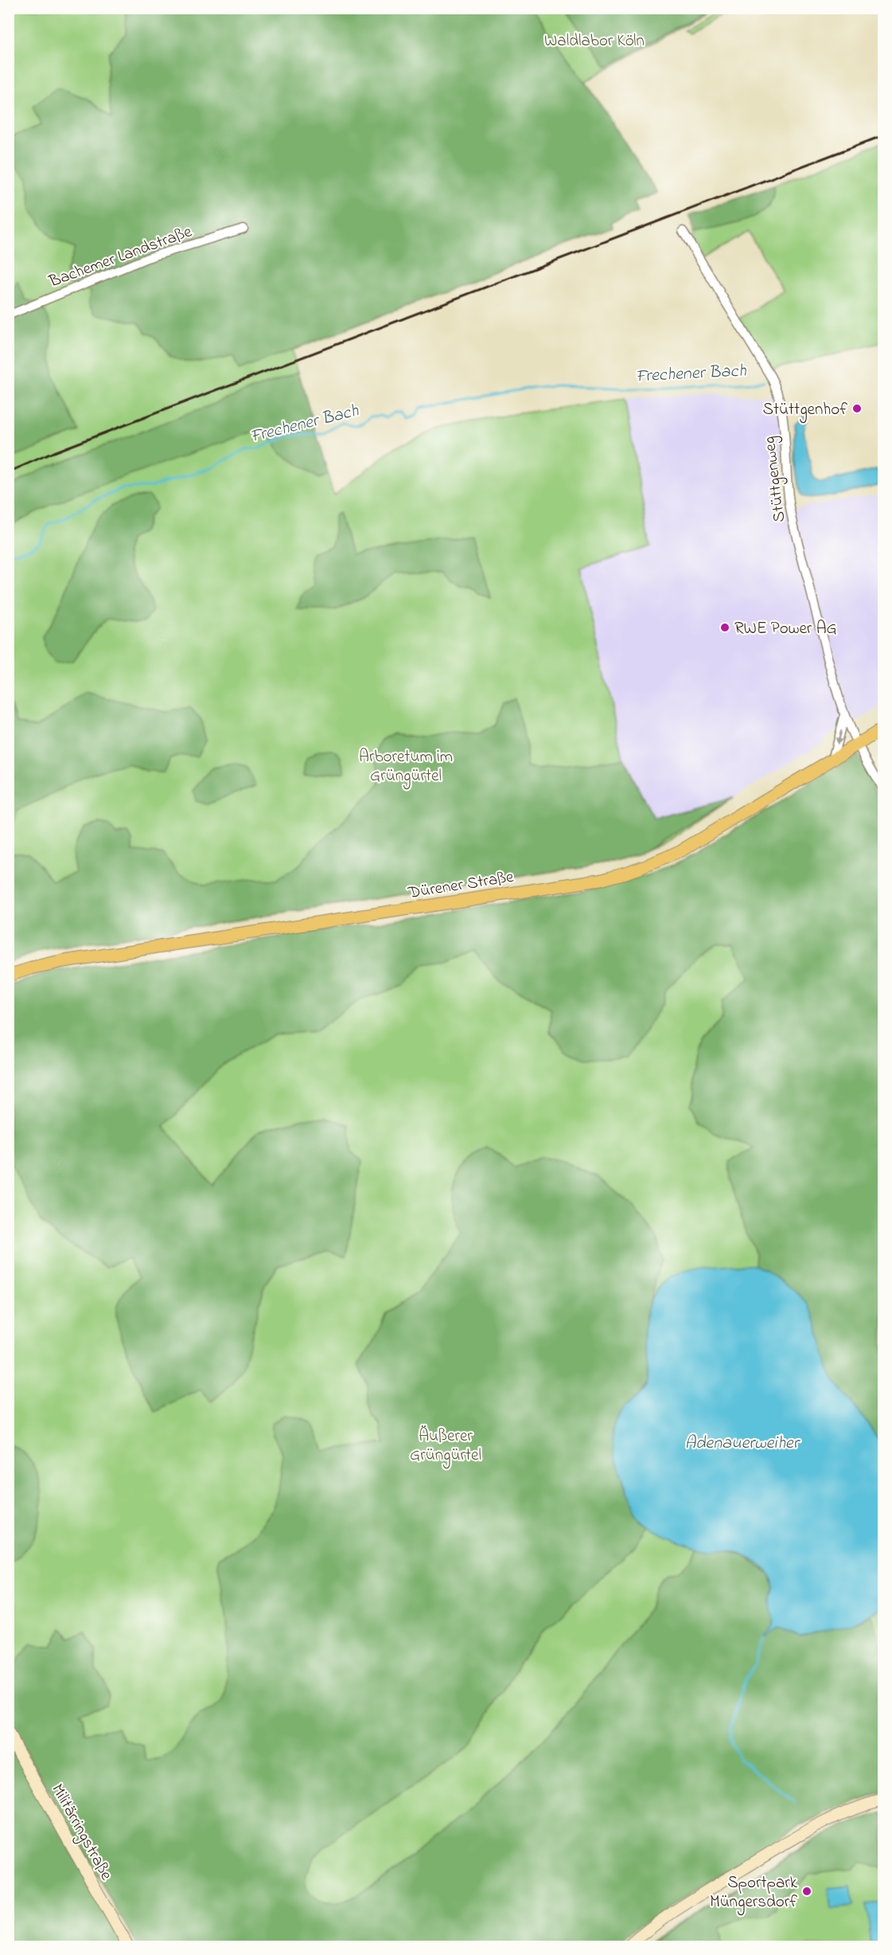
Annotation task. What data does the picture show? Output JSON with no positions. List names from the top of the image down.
{
  "streets": {
    "main road": ["Dürener Straße"],
    "street": ["Bachemer Landstraße", "Stüttgenweg", "Militärringstraße"]
  },
  "crossings": [
    ["Stüttgenweg", "Dürener Straße"]
  ],
  "water": ["Frechener Bach", "Adenauerweiher"],
  "parks": ["Waldlabor Köln", "Arboretum im Grüngürtel", "Äußerer Grüngürtel"],
  "places": ["Stüttgenhof", "RWE Power AG", "Sportpark Müngersdorf"]
}
